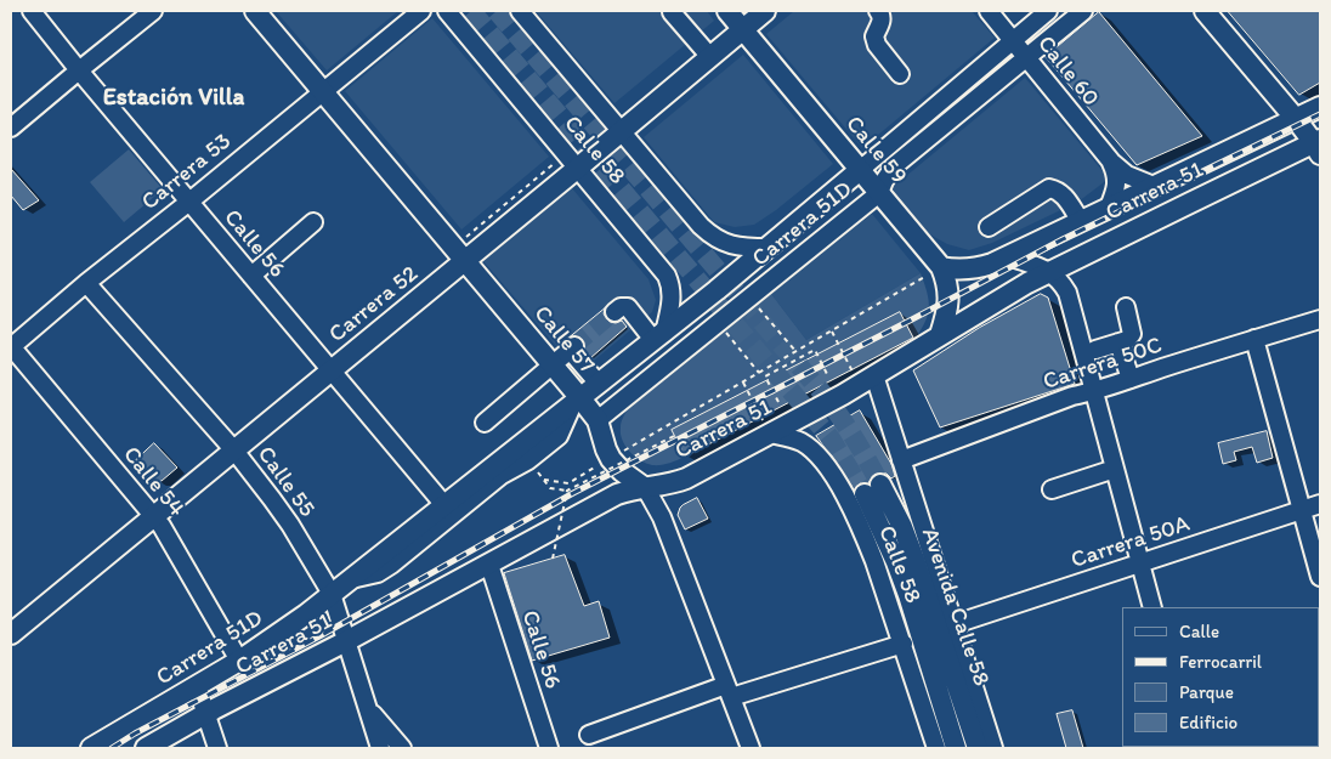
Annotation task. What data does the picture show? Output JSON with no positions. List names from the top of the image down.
{
  "streets": {
    "main road": [
      "Calle 59",
      "Carrera 51",
      "Carrera 51D",
      "Carrera 52",
      "Calle 57",
      "Avenida Calle 58"
    ],
    "street": [
      "Calle 60",
      "Calle 58",
      "Carrera 53",
      "Calle 56",
      "Carrera 50C",
      "Calle 54",
      "Calle 55",
      "Carrera 50A"
    ]
  },
  "crossings": [
    ["Calle 60", "Carrera 51"],
    ["Calle 60", "Carrera 51D"],
    ["Calle 58", "Carrera 51"],
    ["Calle 58", "Carrera 51D"],
    ["Calle 58", "Carrera 52"],
    ["Calle 58", "Carrera 50C"],
    ["Calle 58", "Carrera 50A"],
    ["Calle 59", "Carrera 51"],
    ["Calle 59", "Carrera 51D"],
    ["Calle 59", "Carrera 52"],
    ["Carrera 53", "Calle 56"],
    ["Carrera 53", "Calle 57"],
    ["Carrera 53", "Calle 54"],
    ["Carrera 53", "Calle 55"],
    ["Carrera 51", "Calle 56"],
    ["Carrera 51", "Calle 57"],
    ["Carrera 51", "Calle 55"],
    ["Carrera 51D", "Calle 56"],
    ["Carrera 51D", "Calle 57"],
    ["Carrera 51D", "Calle 54"],
    ["Carrera 51D", "Calle 55"],
    ["Calle 56", "Carrera 52"],
    ["Carrera 52", "Calle 57"],
    ["Carrera 52", "Calle 54"],
    ["Carrera 52", "Calle 55"]
  ],
  "districts": ["Estación Villa"],
  "legend": [
    "Calle",
    "Ferrocarril",
    "Parque",
    "Edificio"
  ]
}
